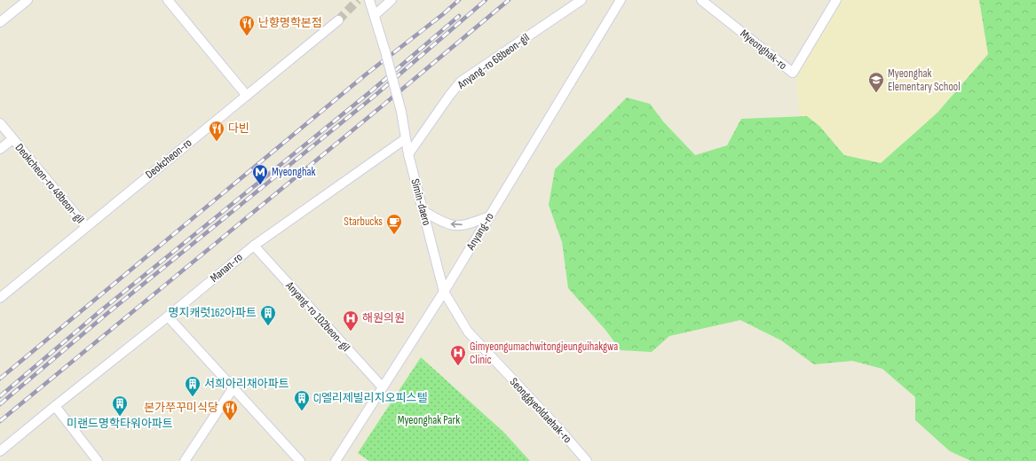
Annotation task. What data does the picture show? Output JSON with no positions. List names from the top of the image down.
{
  "streets": {
    "street": [
      "Myeonghak-ro",
      "Anyang-ro 68beon-gil",
      "Deokcheon-ro",
      "Deokcheon-ro 48beon-gil",
      "Simin-daero",
      "Anyang-ro",
      "Manan-ro",
      "Anyang-ro 102beon-gil",
      "Seonggyeoldaehak-ro"
    ]
  },
  "crossings": [
    ["Anyang-ro 68beon-gil", "Simin-daero"],
    ["Deokcheon-ro", "Deokcheon-ro 48beon-gil"],
    ["Simin-daero", "Anyang-ro"],
    ["Simin-daero", "Manan-ro"],
    ["Simin-daero", "Seonggyeoldaehak-ro"],
    ["Anyang-ro", "Anyang-ro 102beon-gil"],
    ["Anyang-ro", "Seonggyeoldaehak-ro"],
    ["Manan-ro", "Anyang-ro 102beon-gil"]
  ],
  "parks": ["Myeonghak Park"],
  "places": {
    "restaurant": ["난향명학본점", "다빈", "본가쭈꾸미식당"],
    "school or university": ["Myeonghak Elementary School"],
    "metro station": ["Myeonghak"],
    "cafe": ["Starbucks"],
    "building": [
      "명지캐럿162아파트",
      "서희아리채아파트",
      "CJ엘리제빌리지오피스텔",
      "미랜드명학타워아파트"
    ],
    "hospital": ["해원의원", "Gimyeongumachwitongjeunguihakgwa Clinic"]
  }
}
